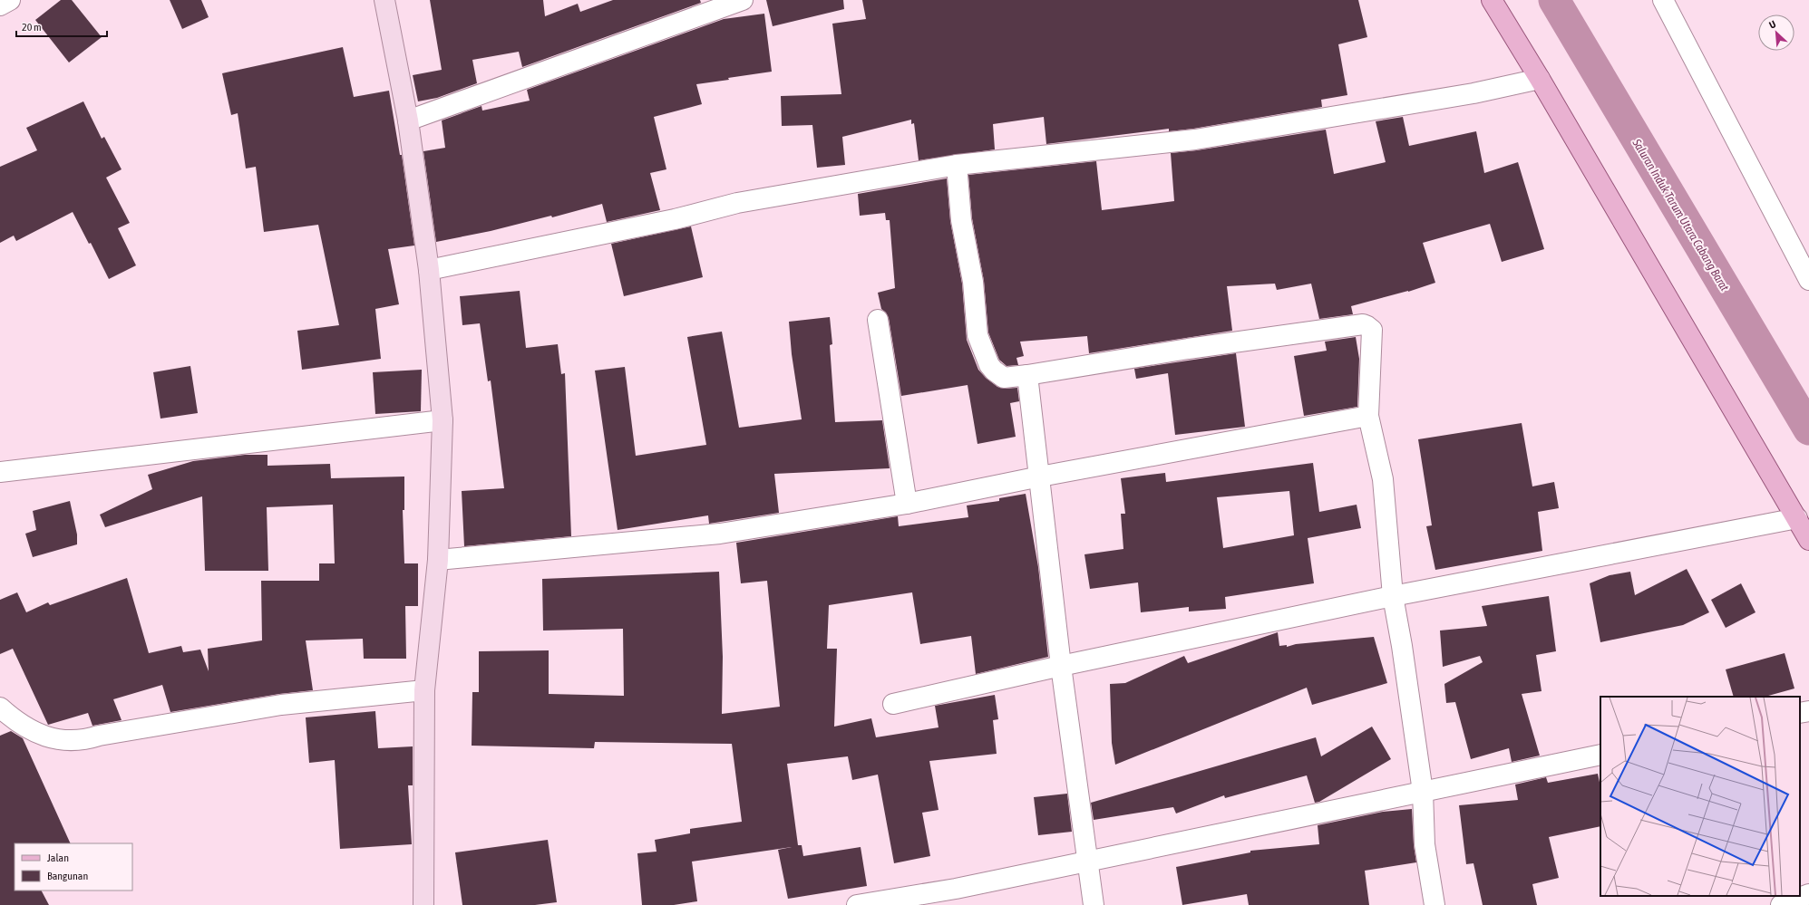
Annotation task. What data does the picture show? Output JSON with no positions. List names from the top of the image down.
{
  "water": ["Saluran Induk Tarum Utara Cabang Barat"],
  "legend": ["Jalan", "Bangunan"],
  "scale_bar": "20 m",
  "north": "top left"
}
